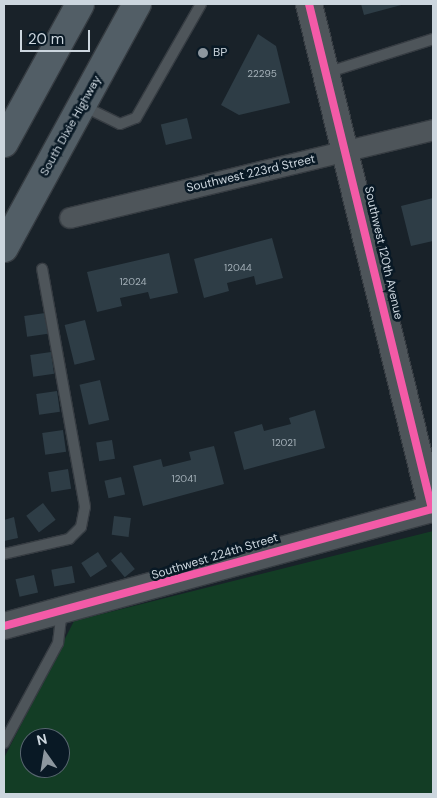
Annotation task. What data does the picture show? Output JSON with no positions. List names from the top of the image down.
{
  "streets": {
    "highway": ["South Dixie Highway"],
    "street": ["Southwest 223rd Street", "Southwest 120th Avenue", "Southwest 224th Street"]
  },
  "crossings": [
    ["Southwest 223rd Street", "Southwest 120th Avenue"],
    ["Southwest 120th Avenue", "Southwest 224th Street"]
  ],
  "places": ["BP"],
  "house_numbers": [
    "22295",
    "12044",
    "12024",
    "12021",
    "12041"
  ],
  "scale_bar": "20 m",
  "north": "top"
}
